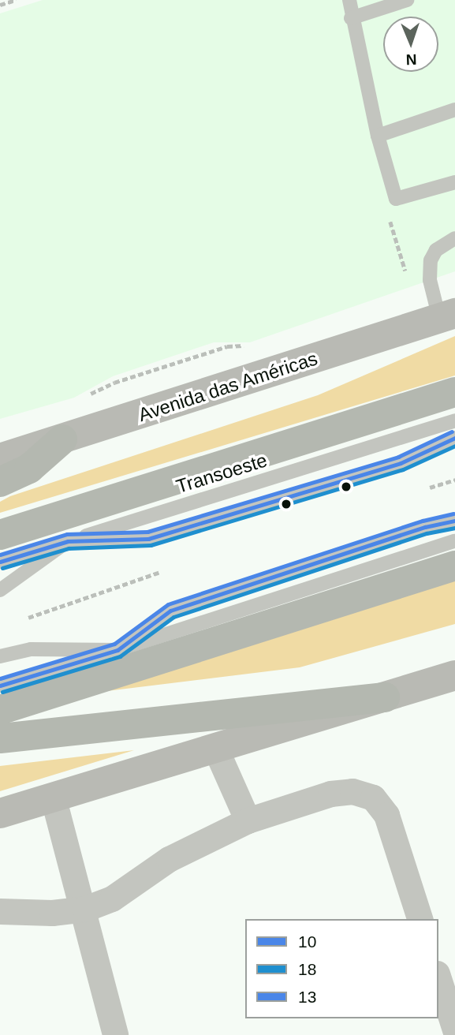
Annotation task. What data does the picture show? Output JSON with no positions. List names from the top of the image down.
{
  "streets": {
    "main road": ["Avenida das Américas"],
    "lane": ["Transoeste"]
  },
  "lines": ["transit line 13", "transit line 10", "transit line 18"],
  "legend": ["10", "18", "13"],
  "north": "bottom"
}
